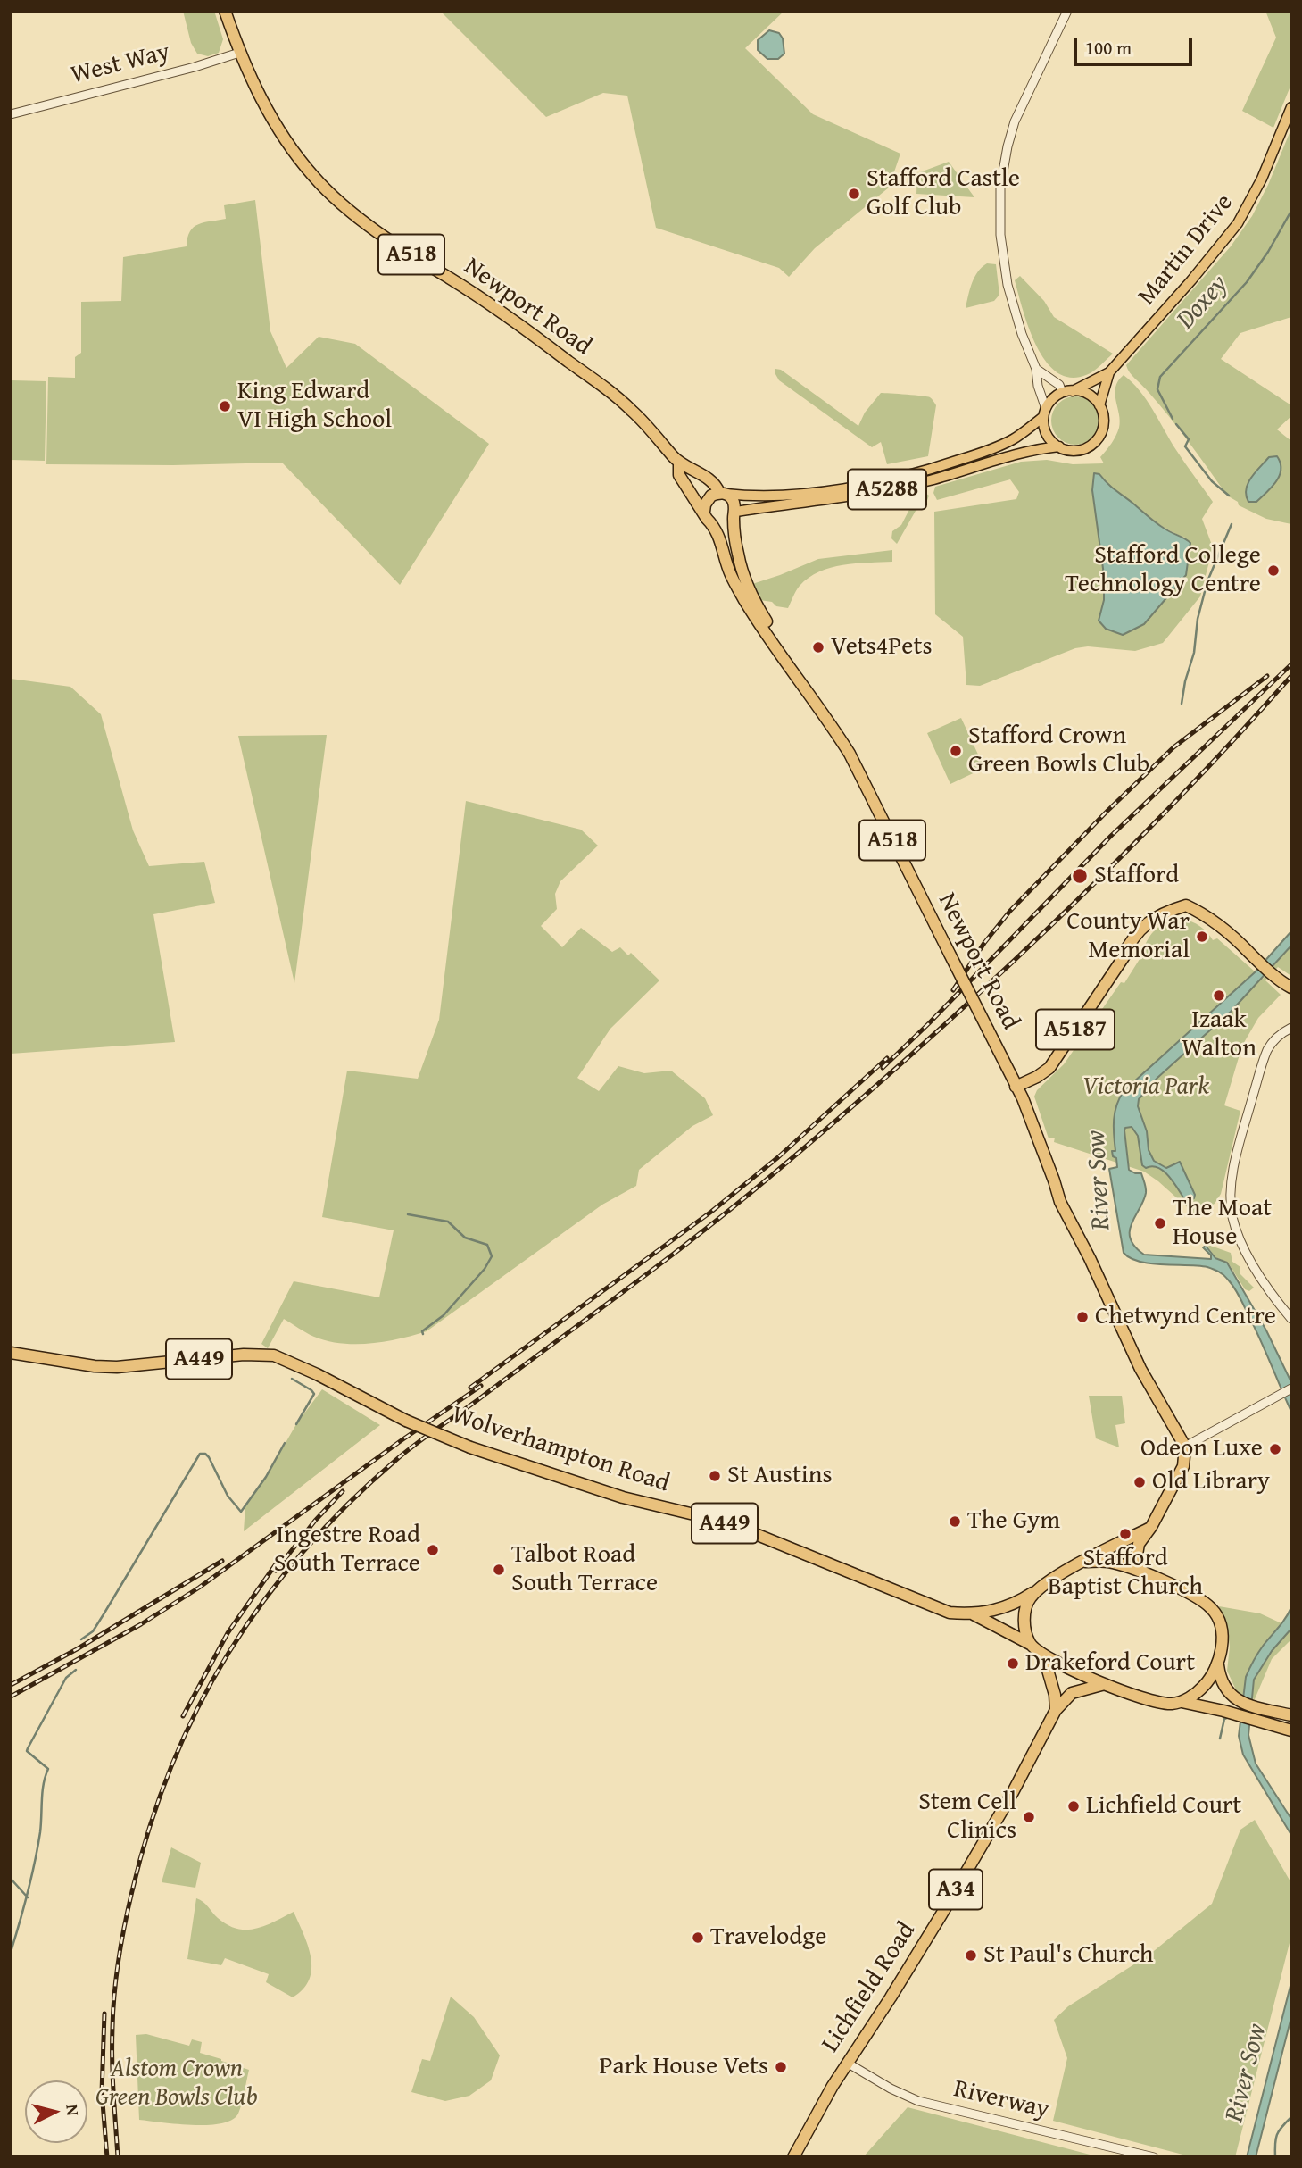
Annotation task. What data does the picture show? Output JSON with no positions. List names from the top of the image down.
{
  "streets": {
    "highway": [
      "A518",
      "Newport Road",
      "A5187",
      "A449",
      "Wolverhampton Road",
      "A34",
      "Lichfield Road"
    ],
    "main road": ["Martin Drive", "A5288"],
    "street": ["West Way", "Riverway"]
  },
  "crossings": [
    ["West Way", "Newport Road"],
    ["Martin Drive", "A5288"],
    ["Newport Road", "A5288"],
    ["Newport Road", "A5187"],
    ["Wolverhampton Road", "Lichfield Road"],
    ["Lichfield Road", "Riverway"]
  ],
  "water": ["Doxey", "River Sow"],
  "parks": ["Victoria Park", "Alstom Crown Green Bowls Club"],
  "places": [
    "Stafford Castle Golf Club",
    "King Edward VI High School",
    "Stafford College Technology Centre",
    "Vets4Pets",
    "Stafford Crown Green Bowls Club",
    "Stafford",
    "County War Memorial",
    "Izaak Walton",
    "The Moat House",
    "Chetwynd Centre",
    "Odeon Luxe",
    "St Austins",
    "Old Library",
    "The Gym",
    "Stafford Baptist Church",
    "Ingestre Road South Terrace",
    "Talbot Road South Terrace",
    "Drakeford Court",
    "Lichfield Court",
    "Stem Cell Clinics",
    "Travelodge",
    "St Paul's Church",
    "Park House Vets"
  ],
  "scale_bar": "100 m",
  "north": "right"
}
